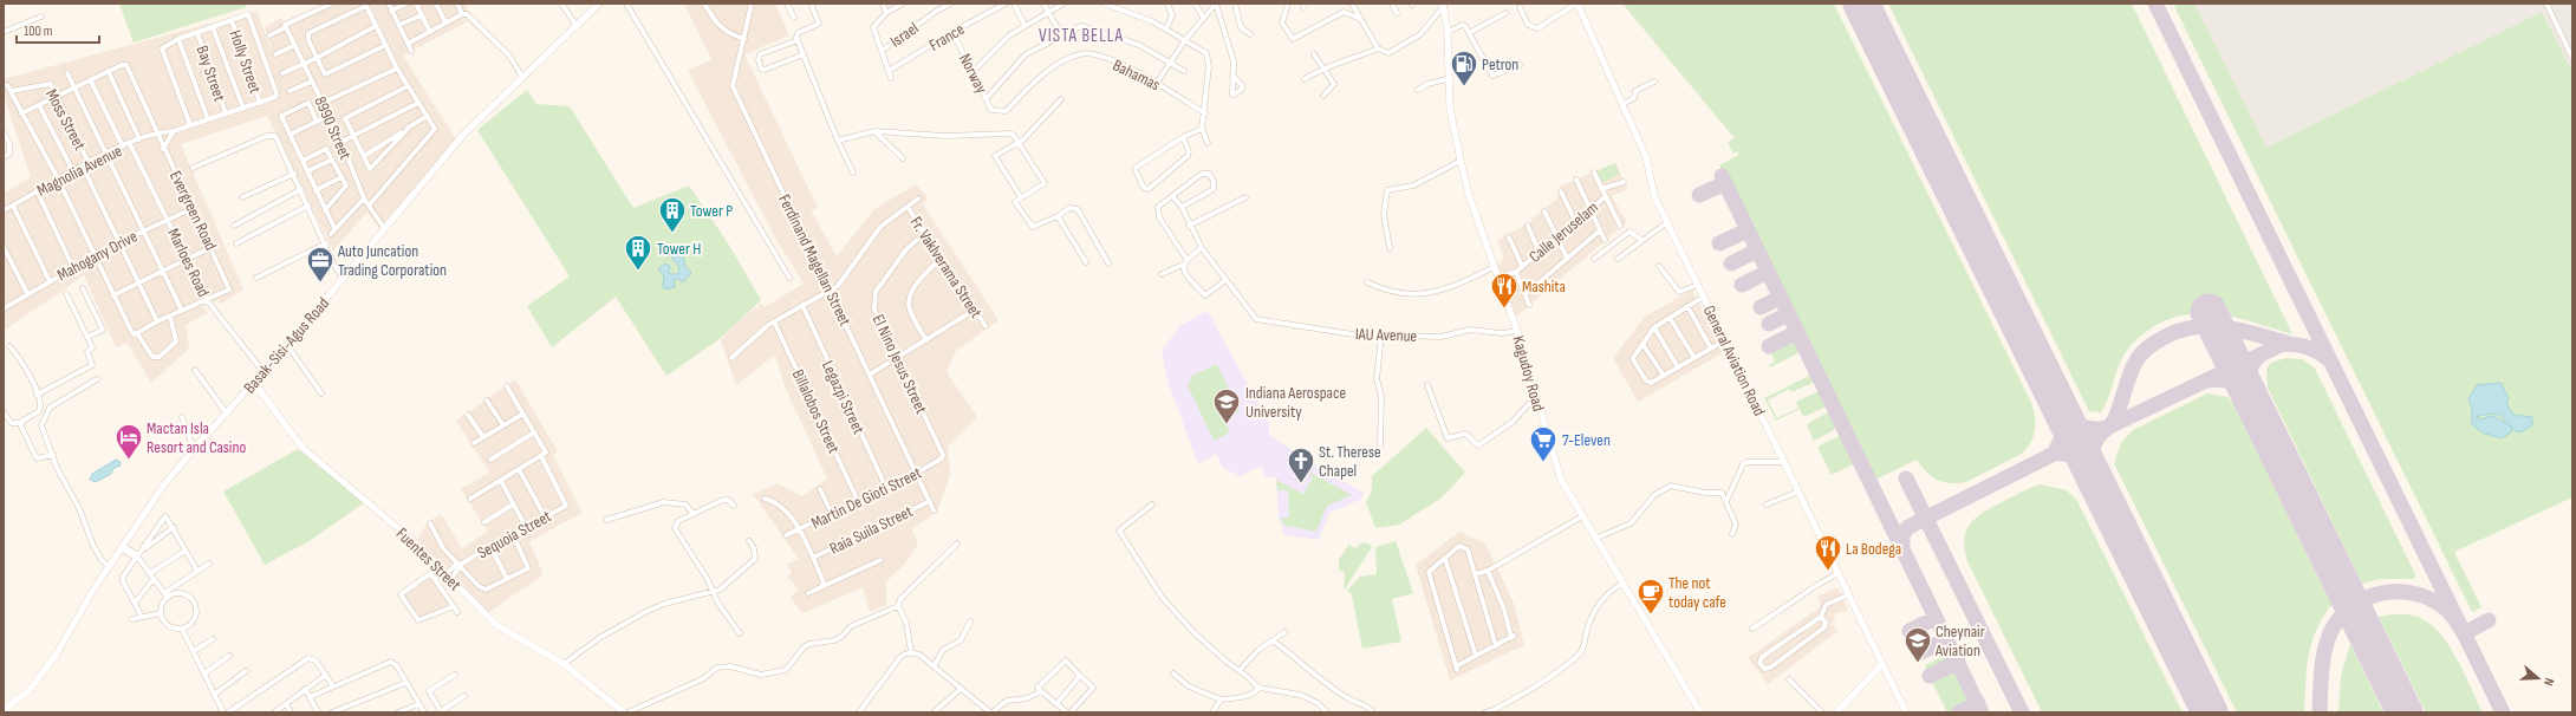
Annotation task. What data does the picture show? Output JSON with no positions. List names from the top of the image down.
{
  "streets": {
    "street": [
      "Israel",
      "France",
      "Holly Street",
      "Bay Street",
      "Norway",
      "Bahamas",
      "Moss Street",
      "8990 Street",
      "Magnolia Avenue",
      "Evergreen Road",
      "Calle Jeruselam",
      "Mahogany Drive",
      "Ferdinand Magellan Street",
      "Marloes Road",
      "Fr. Vaklverama Street",
      "IAU Avenue",
      "Basak-Sisi-Agus Road",
      "General Aviation Road",
      "El Nino Jesus Street",
      "Kagudoy Road",
      "Legazpi Street",
      "Billalobos Street",
      "Martin De Gioti Street",
      "Raia Suila Street",
      "Sequoia Street",
      "Fuentes Street"
    ]
  },
  "crossings": [
    ["France", "Norway"],
    ["Holly Street", "Magnolia Avenue"],
    ["Bay Street", "Magnolia Avenue"],
    ["Norway", "Bahamas"],
    ["Moss Street", "Magnolia Avenue"],
    ["8990 Street", "Basak-Sisi-Agus Road"],
    ["Magnolia Avenue", "Evergreen Road"],
    ["Magnolia Avenue", "Marloes Road"],
    ["Evergreen Road", "Mahogany Drive"],
    ["Evergreen Road", "Marloes Road"],
    ["Calle Jeruselam", "Kagudoy Road"],
    ["Mahogany Drive", "Marloes Road"],
    ["Ferdinand Magellan Street", "Martin De Gioti Street"],
    ["Ferdinand Magellan Street", "Raia Suila Street"],
    ["Marloes Road", "Basak-Sisi-Agus Road"],
    ["Fr. Vaklverama Street", "El Nino Jesus Street"],
    ["IAU Avenue", "Kagudoy Road"],
    ["Basak-Sisi-Agus Road", "Fuentes Street"],
    ["El Nino Jesus Street", "Martin De Gioti Street"],
    ["Legazpi Street", "Martin De Gioti Street"],
    ["Billalobos Street", "Martin De Gioti Street"],
    ["Sequoia Street", "Fuentes Street"]
  ],
  "districts": ["VISTA BELLA"],
  "places": {
    "fuel station": ["Petron"],
    "building": ["Tower P", "Tower H"],
    "office": ["Auto Juncation Trading Corporation"],
    "restaurant": ["Mashita", "La Bodega"],
    "school or university": ["Indiana Aerospace University", "Cheynair Aviation"],
    "hotel": ["Mactan Isla Resort and Casino"],
    "supermarket": ["7-Eleven"],
    "church": ["St. Therese Chapel"],
    "cafe": ["The not today cafe"]
  },
  "scale_bar": "100 m",
  "north": "right"
}
